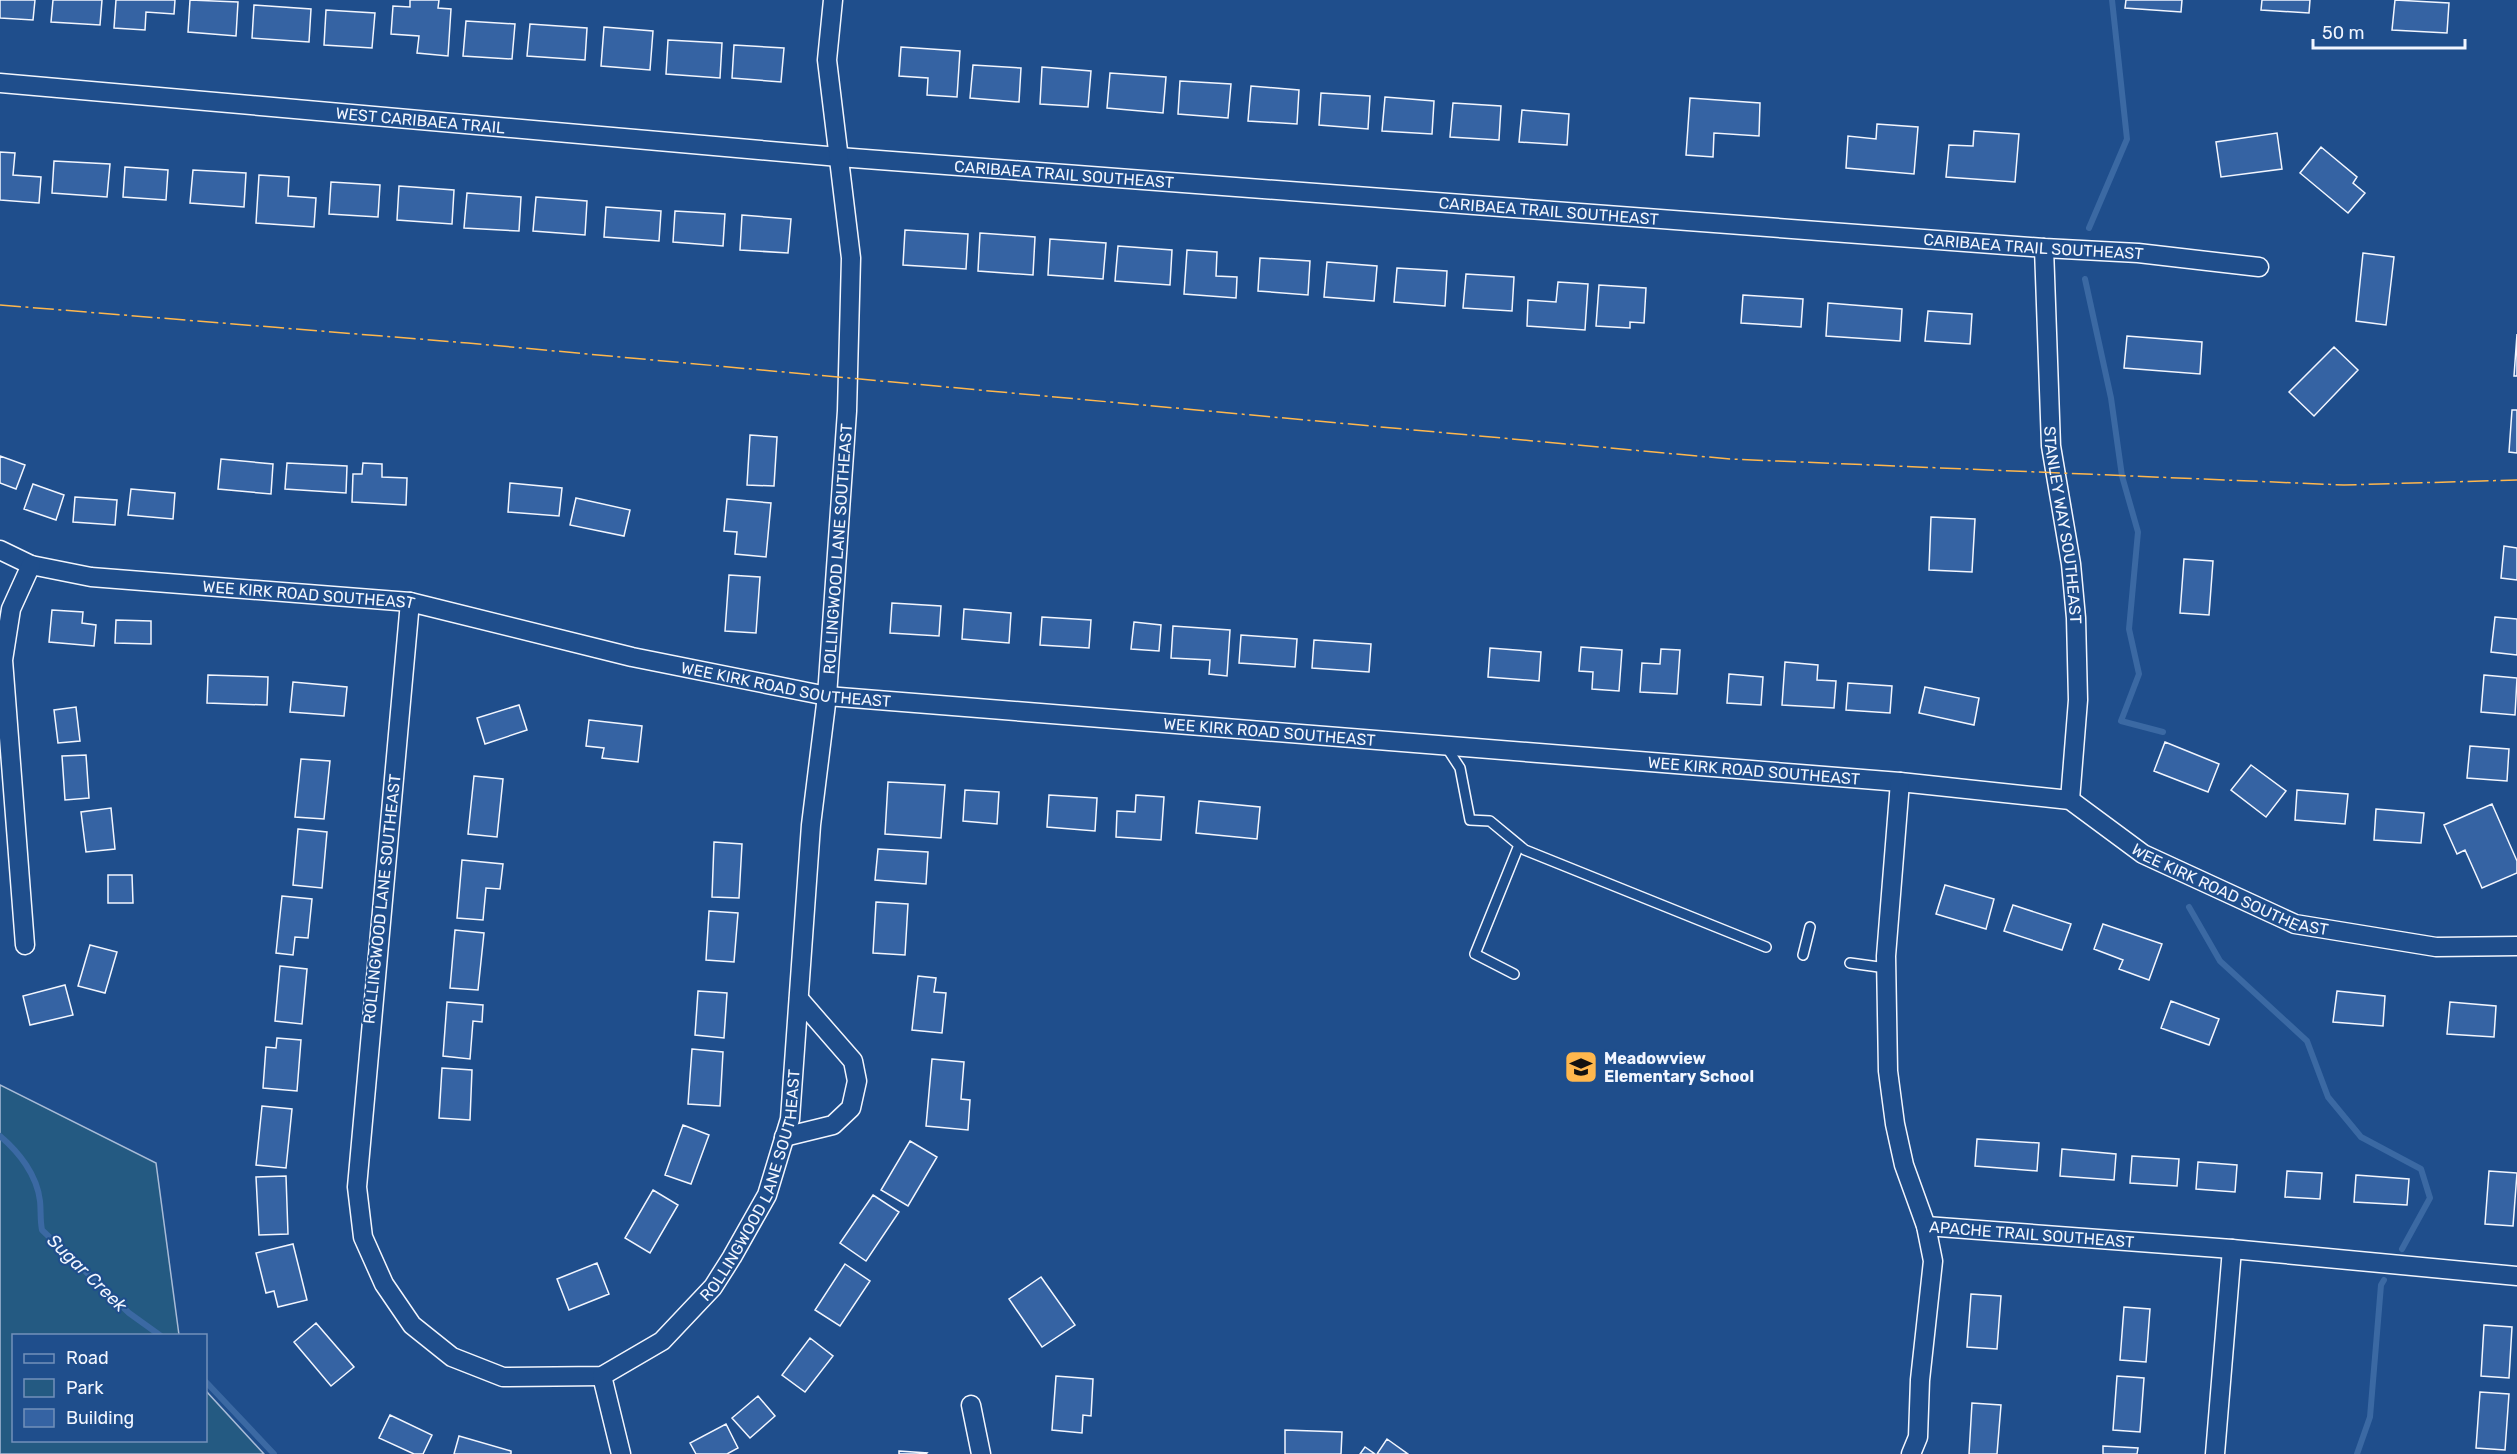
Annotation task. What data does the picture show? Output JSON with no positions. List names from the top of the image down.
{
  "streets": {
    "street": [
      "WEST CARIBAEA TRAIL",
      "CARIBAEA TRAIL SOUTHEAST",
      "STANLEY WAY SOUTHEAST",
      "ROLLINGWOOD LANE SOUTHEAST",
      "WEE KIRK ROAD SOUTHEAST",
      "APACHE TRAIL SOUTHEAST"
    ]
  },
  "crossings": [
    ["WEST CARIBAEA TRAIL", "CARIBAEA TRAIL SOUTHEAST"],
    ["WEST CARIBAEA TRAIL", "ROLLINGWOOD LANE SOUTHEAST"],
    ["CARIBAEA TRAIL SOUTHEAST", "STANLEY WAY SOUTHEAST"],
    ["CARIBAEA TRAIL SOUTHEAST", "ROLLINGWOOD LANE SOUTHEAST"],
    ["STANLEY WAY SOUTHEAST", "WEE KIRK ROAD SOUTHEAST"],
    ["ROLLINGWOOD LANE SOUTHEAST", "WEE KIRK ROAD SOUTHEAST"],
    ["WEE KIRK ROAD SOUTHEAST", "APACHE TRAIL SOUTHEAST"]
  ],
  "water": ["Sugar Creek"],
  "places": {
    "school or university": ["Meadowview Elementary School"]
  },
  "legend": ["Road", "Park", "Building"],
  "scale_bar": "50 m"
}
